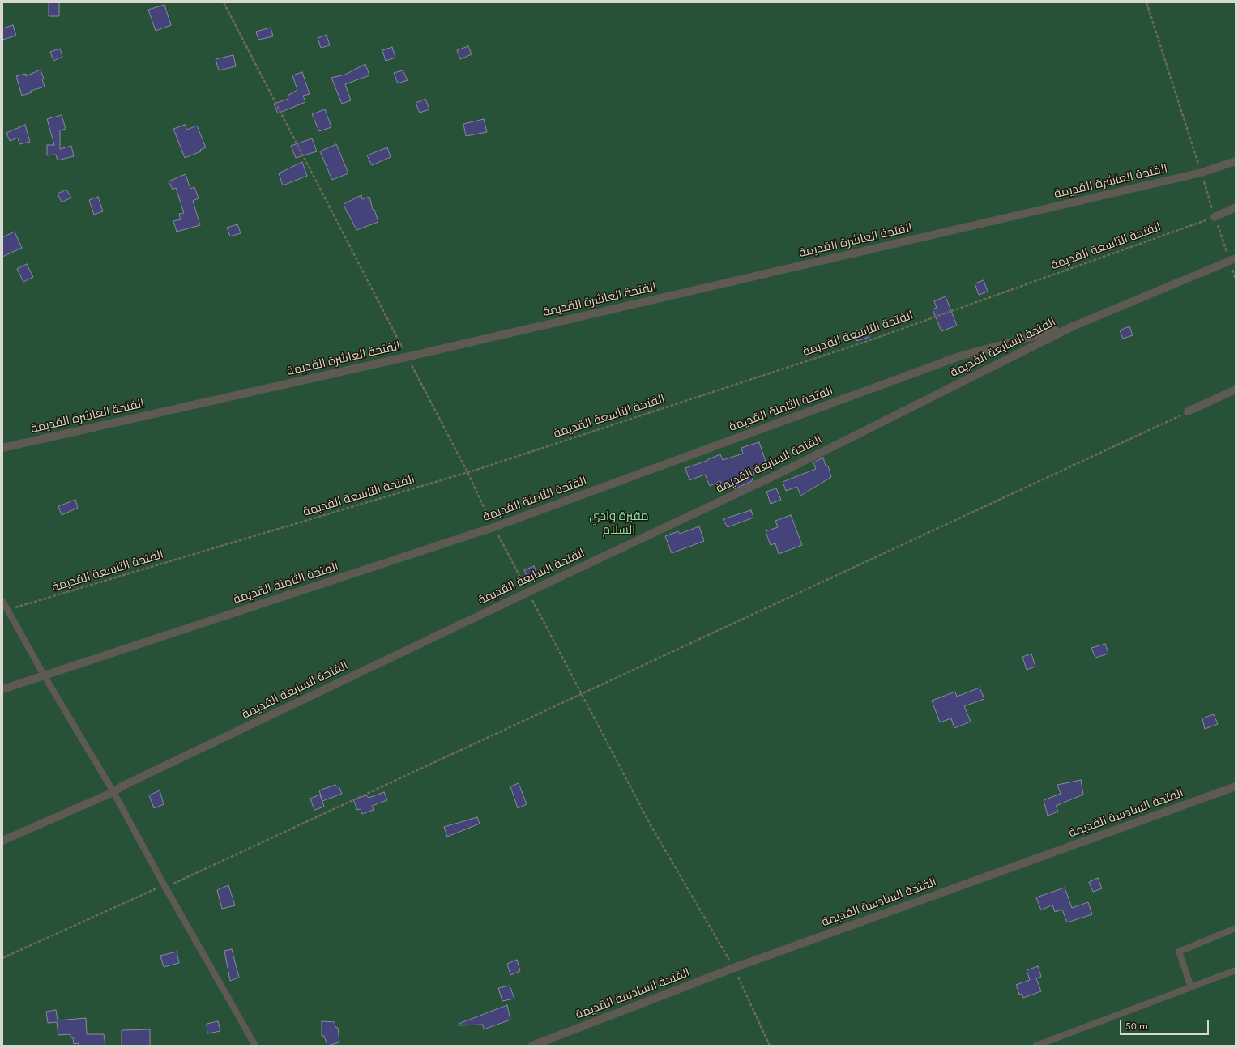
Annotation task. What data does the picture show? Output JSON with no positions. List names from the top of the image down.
{
  "streets": {
    "street": [
      "الفتحة العاشرة القديمة",
      "الفتحة السابعة القديمة",
      "الفتحة الثامنة القديمة",
      "الفتحة السادسة القديمة"
    ],
    "path": ["الفتحة التاسعة القديمة"]
  },
  "crossings": [
    ["الفتحة السابعة القديمة", "الفتحة الثامنة القديمة"]
  ],
  "parks": ["مقبرة وادي السلام"],
  "scale_bar": "50 m"
}
